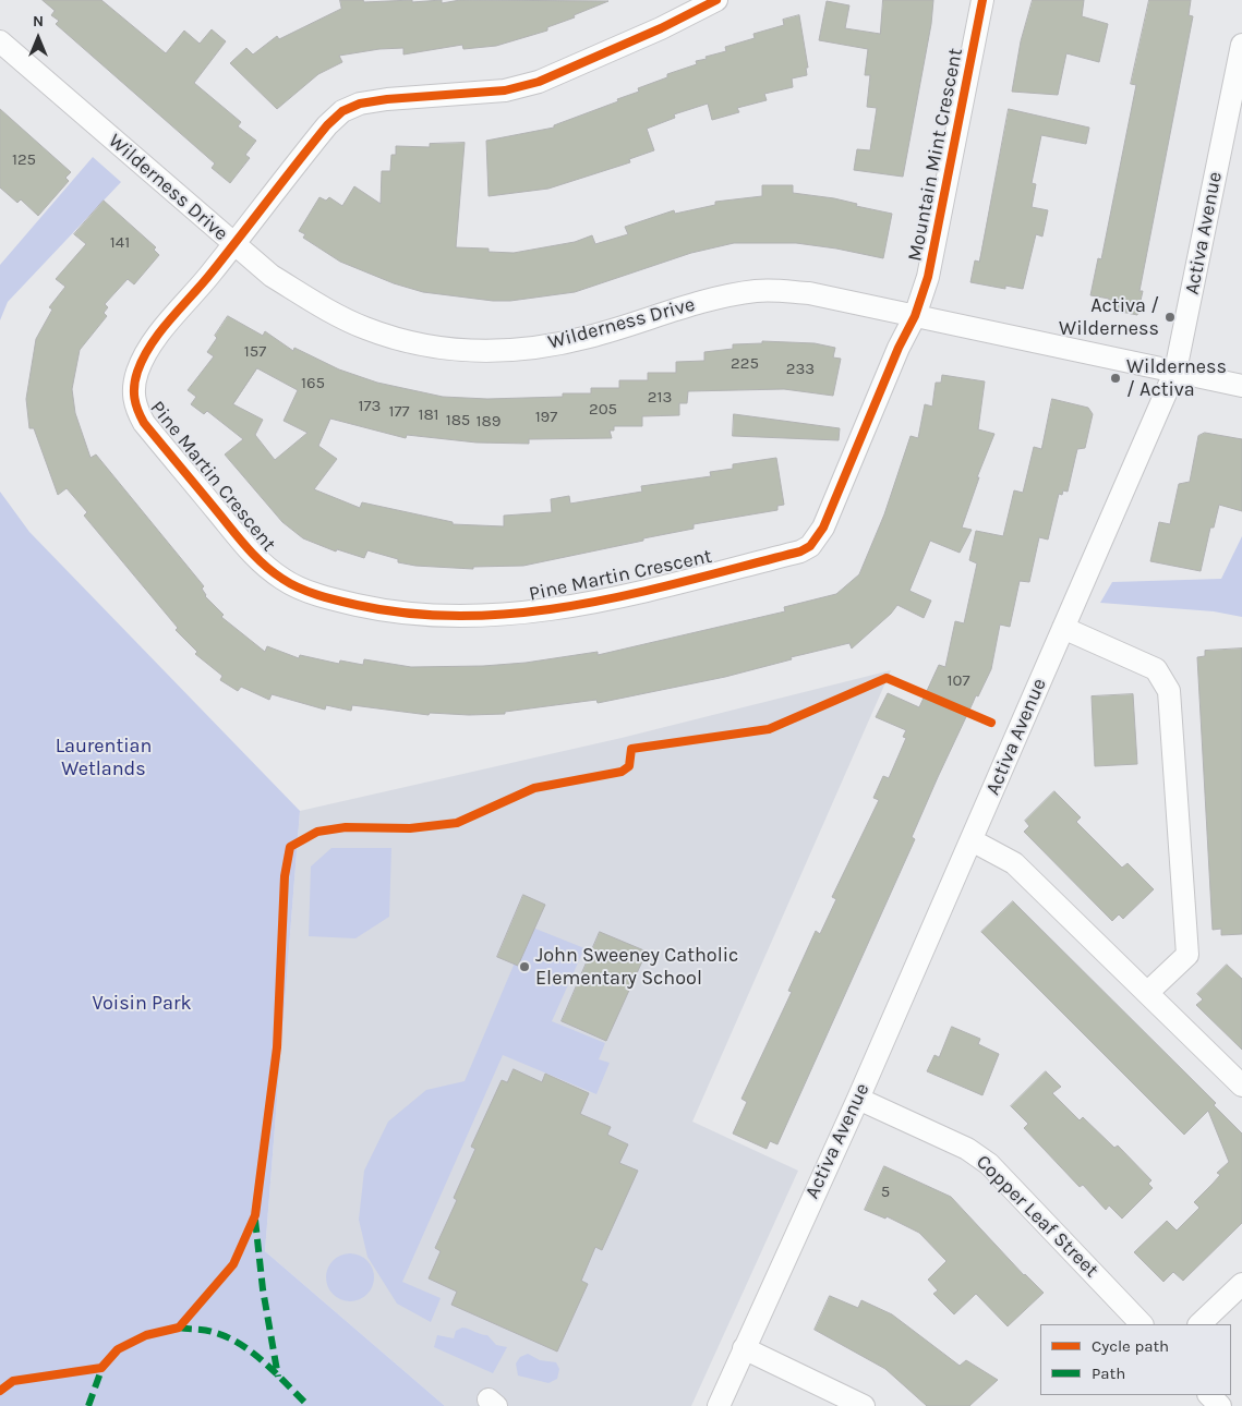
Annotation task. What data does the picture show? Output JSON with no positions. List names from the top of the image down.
{
  "streets": {
    "street": [
      "Mountain Mint Crescent",
      "Wilderness Drive",
      "Activa Avenue",
      "Pine Martin Crescent",
      "Copper Leaf Street"
    ]
  },
  "crossings": [
    ["Mountain Mint Crescent", "Wilderness Drive"],
    ["Mountain Mint Crescent", "Pine Martin Crescent"],
    ["Wilderness Drive", "Activa Avenue"],
    ["Wilderness Drive", "Pine Martin Crescent"],
    ["Activa Avenue", "Copper Leaf Street"]
  ],
  "parks": ["Laurentian Wetlands", "Voisin Park"],
  "places": ["Activa / Wilderness", "Wilderness / Activa", "John Sweeney Catholic Elementary School"],
  "house_numbers": [
    "125",
    "141",
    "157",
    "225",
    "233",
    "165",
    "213",
    "173",
    "205",
    "177",
    "181",
    "197",
    "185",
    "189",
    "107",
    "5"
  ],
  "legend": ["Cycle path", "Path"],
  "north": "top"
}
